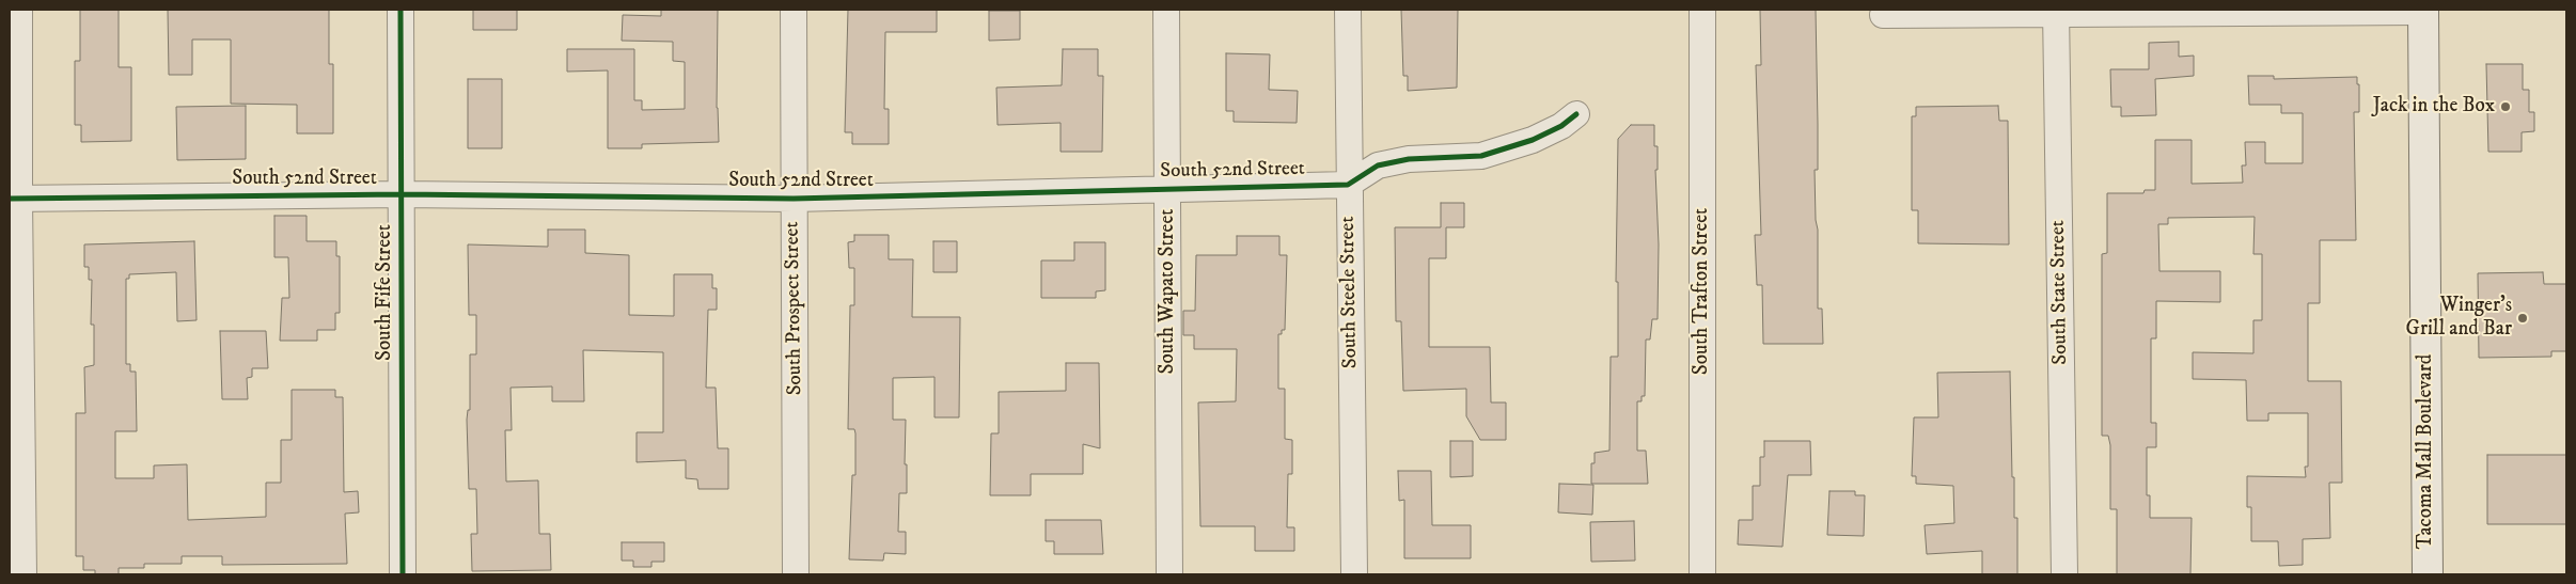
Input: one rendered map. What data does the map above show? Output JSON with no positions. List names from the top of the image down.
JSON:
{
  "streets": {
    "street": [
      "South 52nd Street",
      "South Wapato Street",
      "South Trafton Street",
      "South Fife Street",
      "South Steele Street",
      "South State Street",
      "South Prospect Street",
      "Tacoma Mall Boulevard"
    ]
  },
  "crossings": [
    ["South 52nd Street", "South Wapato Street"],
    ["South 52nd Street", "South Fife Street"],
    ["South 52nd Street", "South Steele Street"],
    ["South 52nd Street", "South Prospect Street"]
  ],
  "places": ["Jack in the Box", "Winger's Grill and Bar"]
}
